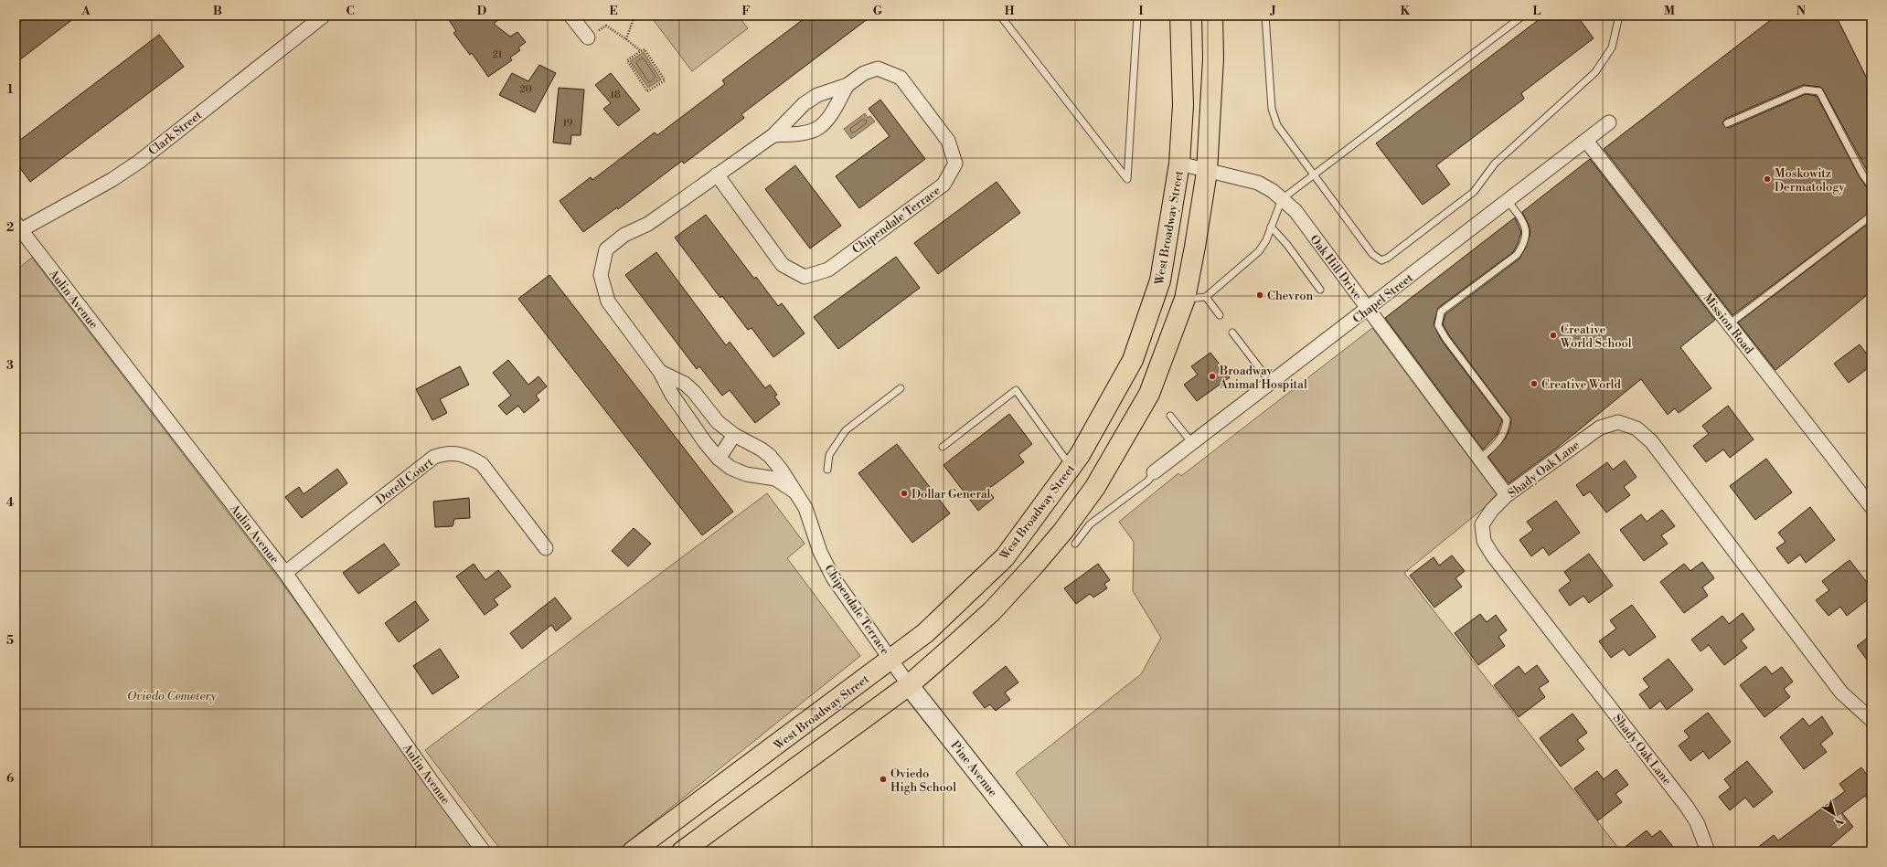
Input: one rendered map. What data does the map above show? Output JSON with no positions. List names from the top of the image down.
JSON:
{
  "streets": {
    "main road": ["West Broadway Street"],
    "street": [
      "Clark Street",
      "Chipendale Terrace",
      "Oak Hill Drive",
      "Chapel Street",
      "Aulin Avenue",
      "Mission Road",
      "Shady Oak Lane",
      "Dorell Court",
      "Pine Avenue"
    ]
  },
  "crossings": [
    ["Clark Street", "Aulin Avenue"],
    ["Chipendale Terrace", "West Broadway Street"],
    ["Chipendale Terrace", "Pine Avenue"],
    ["West Broadway Street", "Oak Hill Drive"],
    ["Oak Hill Drive", "Chapel Street"],
    ["Oak Hill Drive", "Shady Oak Lane"],
    ["Chapel Street", "Mission Road"],
    ["Aulin Avenue", "Dorell Court"]
  ],
  "parks": ["Oviedo Cemetery"],
  "places": [
    "Moskowitz Dermatology",
    "Chevron",
    "Creative World School",
    "Broadway Animal Hospital",
    "Creative World",
    "Dollar General",
    "Oviedo High School"
  ],
  "house_numbers": [
    "21",
    "20",
    "18",
    "19"
  ],
  "north": "bottom right",
  "grid": {
    "columns": [
      "A",
      "B",
      "C",
      "D",
      "E",
      "F",
      "G",
      "H",
      "I",
      "J",
      "K",
      "L",
      "M",
      "N"
    ],
    "rows": [
      "1",
      "2",
      "3",
      "4",
      "5",
      "6"
    ]
  }
}
